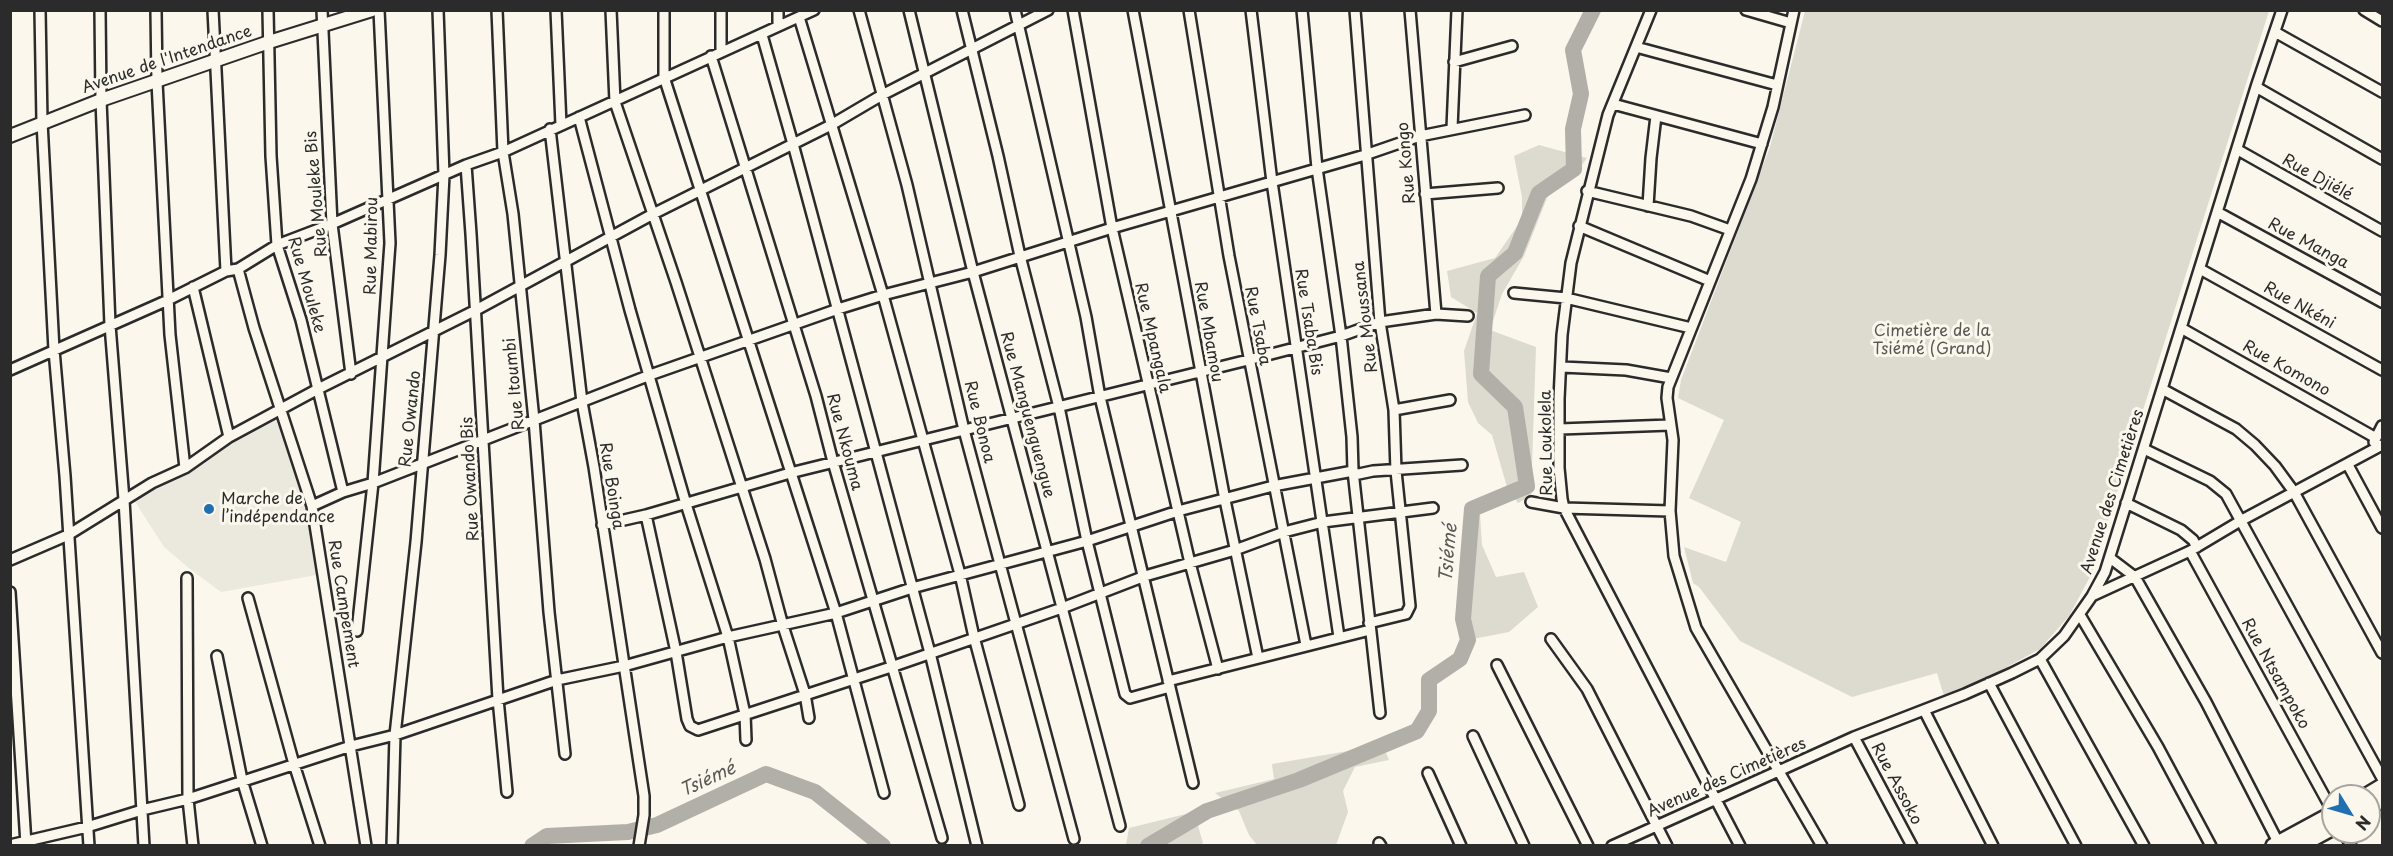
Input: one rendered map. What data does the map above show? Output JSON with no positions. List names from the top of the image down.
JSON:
{
  "streets": {
    "street": [
      "Avenue de l'Intendance",
      "Rue Kongo",
      "Rue Djiélé",
      "Rue Mouleke Bis",
      "Rue Manga",
      "Rue Mabirou",
      "Rue Mouleke",
      "Rue Nkéni",
      "Rue Moussana",
      "Rue Tsaba Bis",
      "Rue Tsaba",
      "Rue Mbamou",
      "Rue Mpangala",
      "Rue Komono",
      "Rue Itoumbi",
      "Rue Manguenguengue",
      "Rue Owando",
      "Rue Bonoa",
      "Rue Nkouma",
      "Rue Loukolela",
      "Rue Owando Bis",
      "Rue Boinga",
      "Avenue des Cimetières",
      "Rue Campement",
      "Rue Ntsampoko",
      "Rue Assoko"
    ]
  },
  "crossings": [
    ["Avenue de l'Intendance", "Rue Mouleke Bis"],
    ["Avenue de l'Intendance", "Rue Mouleke"],
    ["Rue Djiélé", "Avenue des Cimetières"],
    ["Rue Manga", "Avenue des Cimetières"],
    ["Rue Nkéni", "Avenue des Cimetières"],
    ["Rue Komono", "Avenue des Cimetières"],
    ["Rue Loukolela", "Avenue des Cimetières"],
    ["Avenue des Cimetières", "Rue Ntsampoko"],
    ["Avenue des Cimetières", "Rue Assoko"]
  ],
  "water": ["Tsiémé"],
  "parks": ["Cimetière de la Tsiémé (Grand)"],
  "places": ["Marche de l’indépendance"],
  "north": "bottom right"
}
